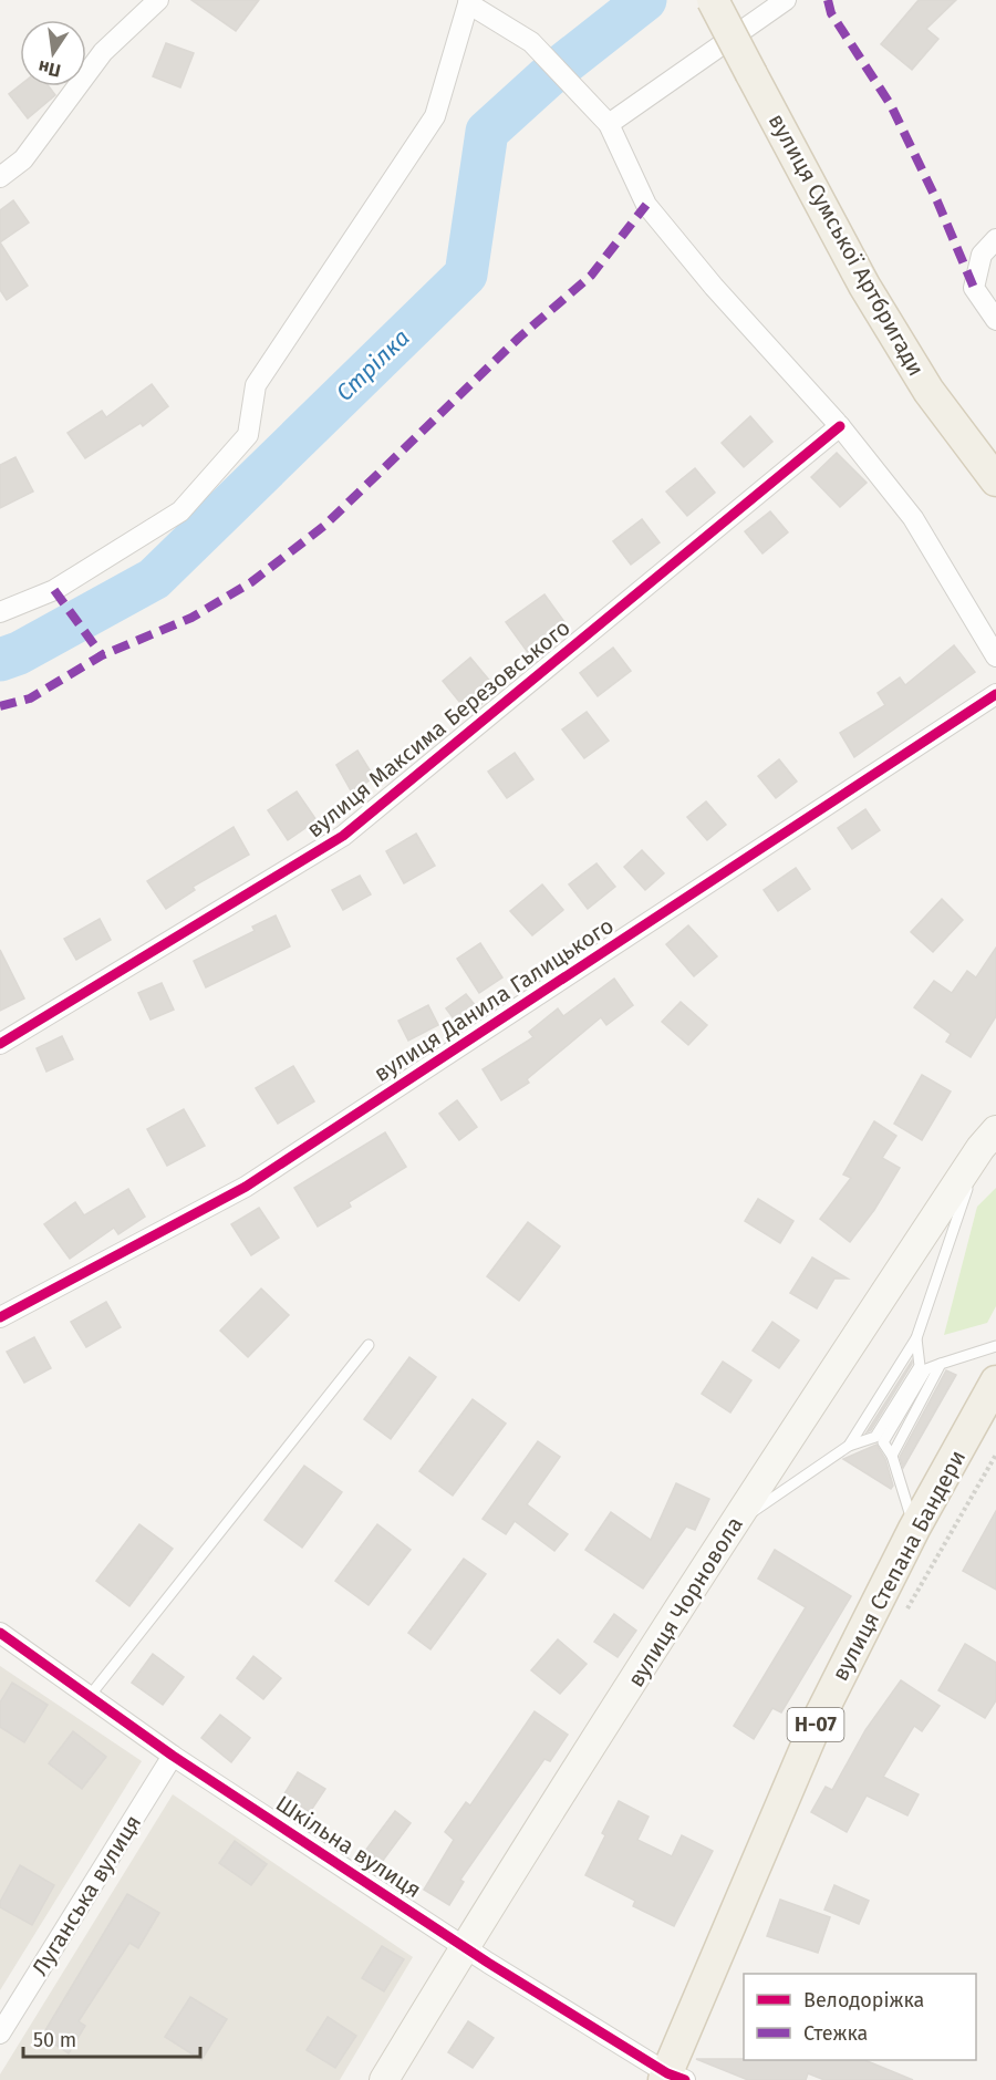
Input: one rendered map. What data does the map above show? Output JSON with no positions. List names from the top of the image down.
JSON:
{
  "streets": {
    "main road": [
      "вулиця Сумської Артбригади",
      "вулиця Степана Бандери",
      "вулиця Чорновола",
      "Н-07"
    ],
    "street": [
      "вулиця Максима Березовського",
      "вулиця Данила Галицького",
      "Шкільна вулиця",
      "Луганська вулиця"
    ]
  },
  "crossings": [
    ["вулиця Степана Бандери", "Шкільна вулиця"],
    ["вулиця Чорновола", "Шкільна вулиця"],
    ["Шкільна вулиця", "Луганська вулиця"]
  ],
  "water": ["Стрілка"],
  "legend": ["Велодоріжка", "Стежка"],
  "scale_bar": "50 m",
  "north": "bottom"
}
